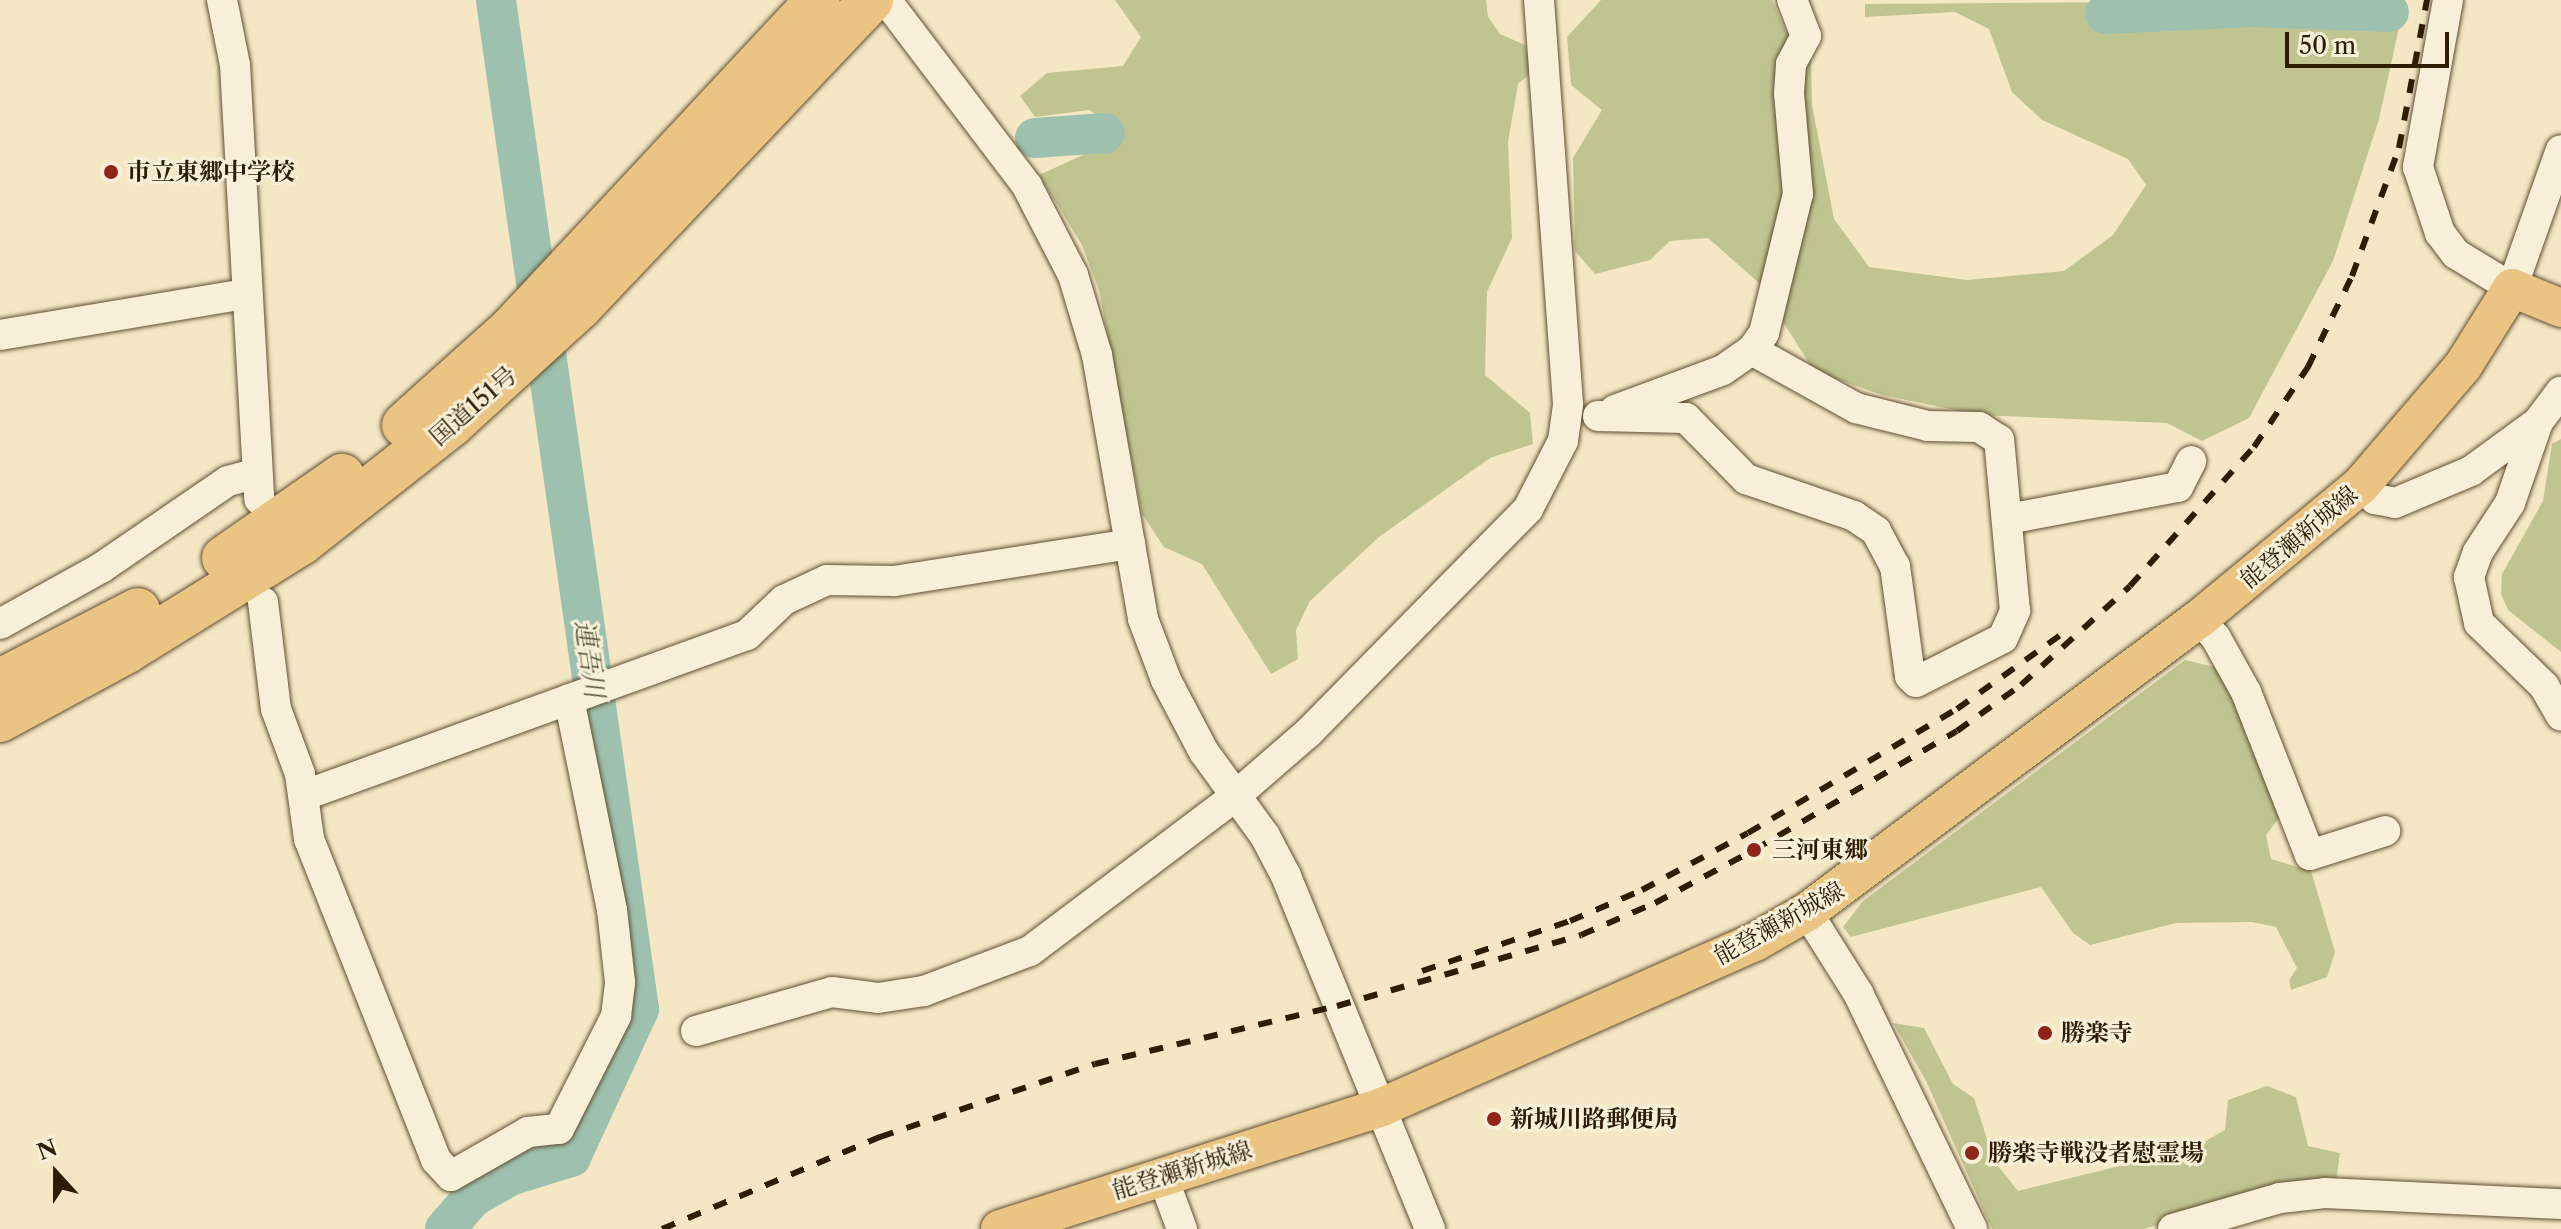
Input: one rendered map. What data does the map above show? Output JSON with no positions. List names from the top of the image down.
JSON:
{
  "streets": {
    "highway": ["国道151号"],
    "main road": ["能登瀬新城線"]
  },
  "water": ["連吾川"],
  "places": [
    "市立東郷中学校",
    "三河東郷",
    "勝楽寺",
    "新城川路郵便局",
    "勝楽寺戦没者慰霊場"
  ],
  "scale_bar": "50 m",
  "north": "top"
}
